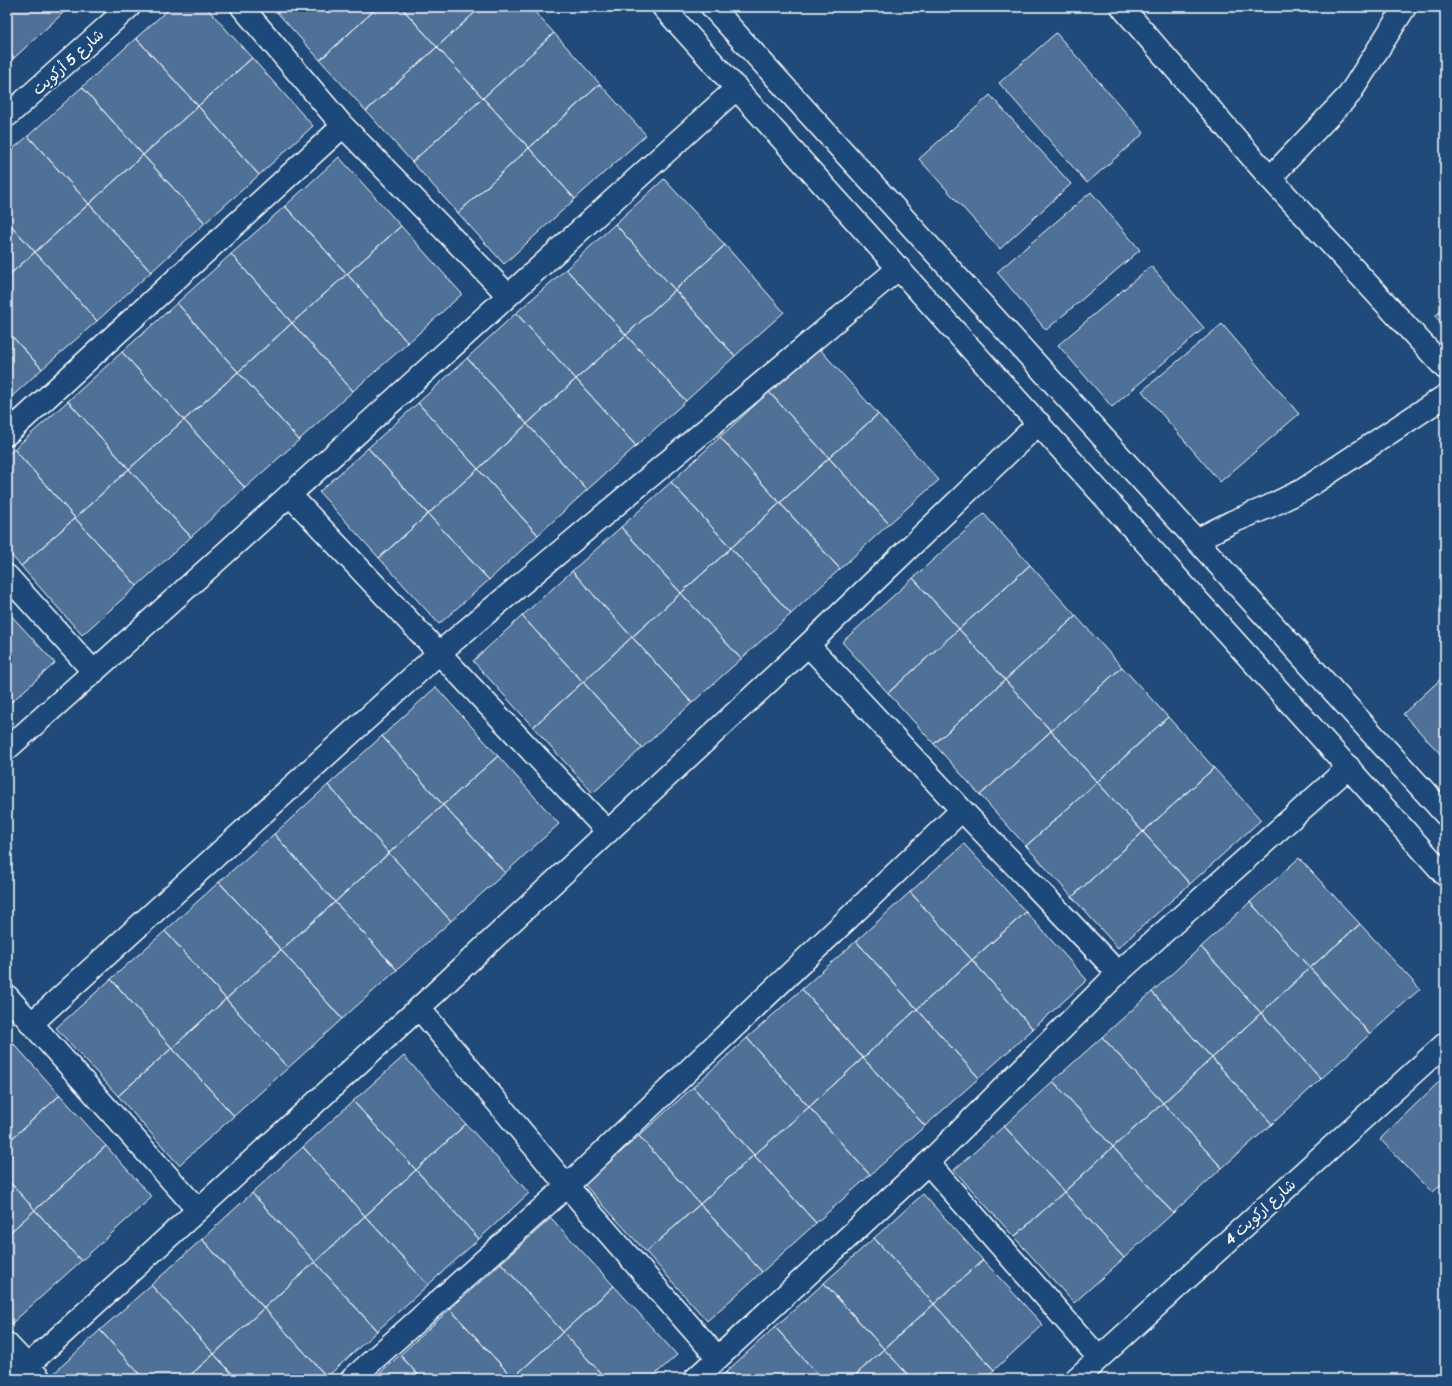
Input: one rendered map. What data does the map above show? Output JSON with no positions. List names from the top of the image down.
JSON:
{
  "streets": {
    "street": ["شارع 5 أركويت", "شارع اركويت 4"]
  }
}
